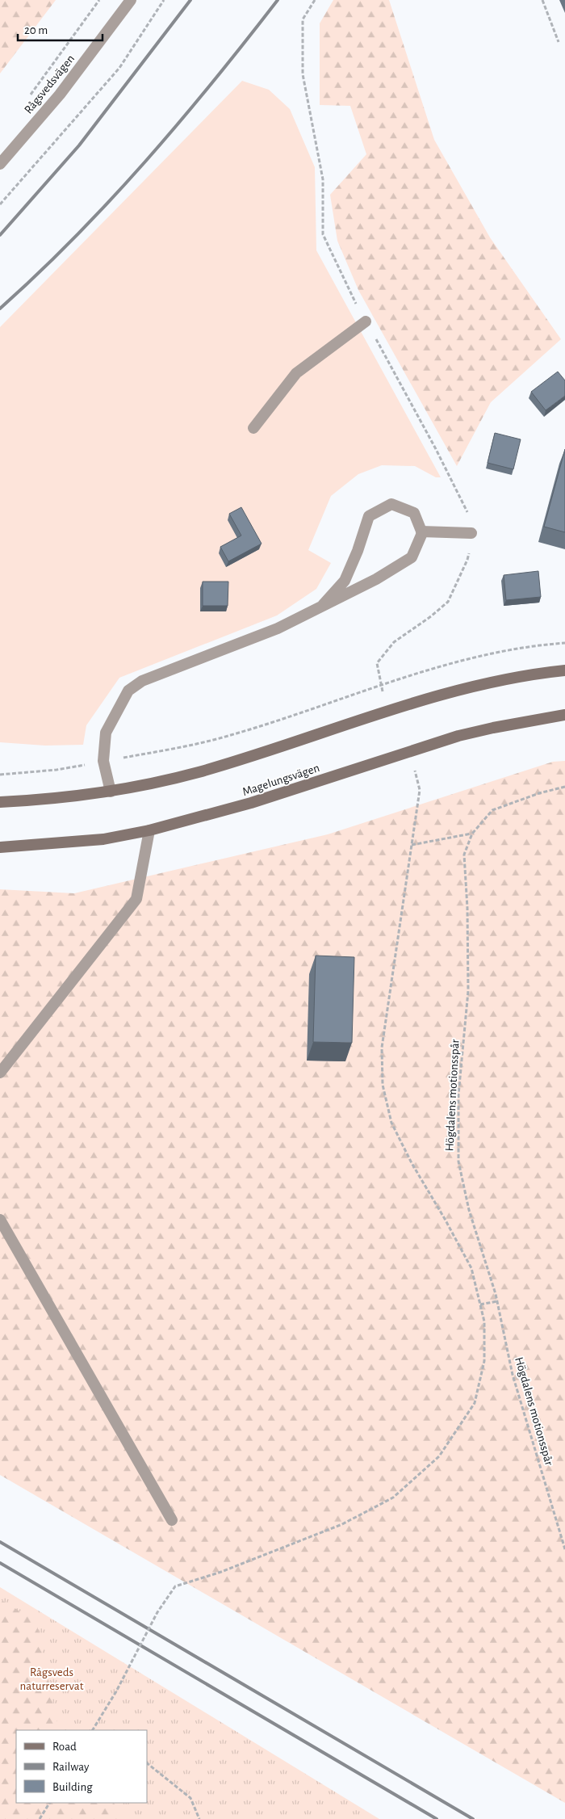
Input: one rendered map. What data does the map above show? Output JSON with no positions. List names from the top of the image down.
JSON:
{
  "streets": {
    "main road": ["Magelungsvägen"],
    "street": ["Rågsvedsvägen"],
    "path": ["Högdalens motionsspår"]
  },
  "parks": ["Rågsveds naturreservat"],
  "legend": ["Road", "Railway", "Building"],
  "scale_bar": "20 m"
}
